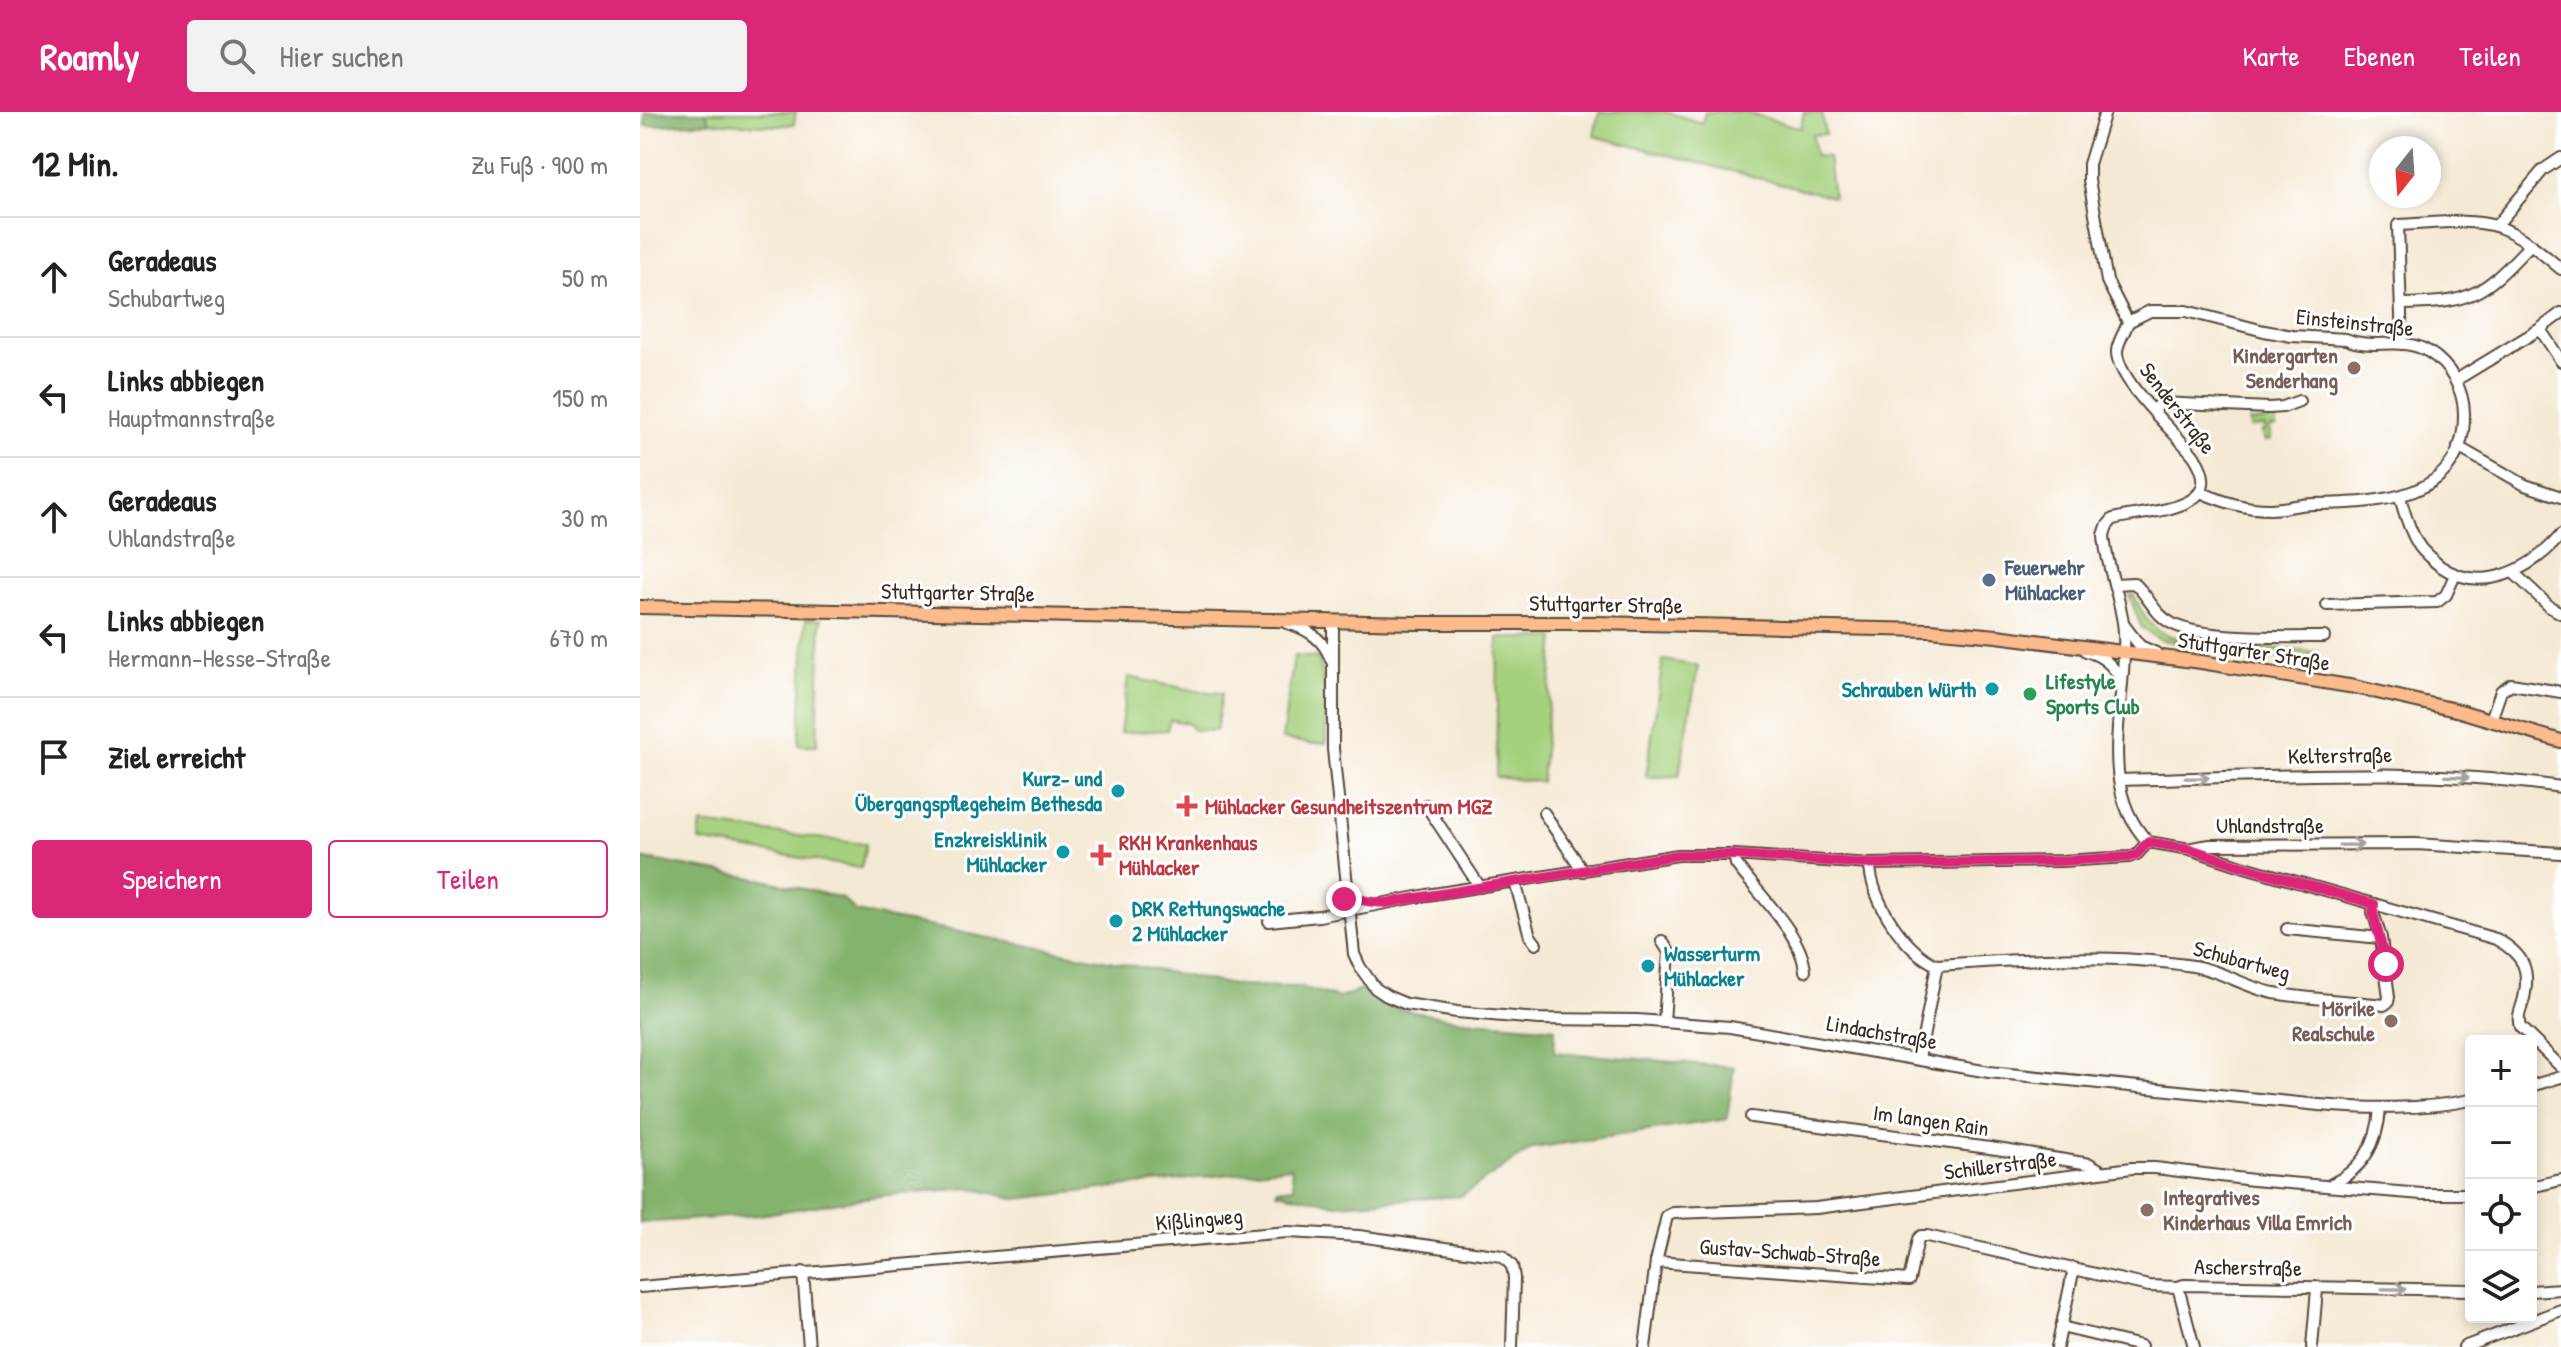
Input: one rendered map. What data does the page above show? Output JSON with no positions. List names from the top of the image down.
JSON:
{
  "streets": {
    "main road": ["Stuttgarter Straße"],
    "street": [
      "Einsteinstraße",
      "Senderstraße",
      "Kelterstraße",
      "Uhlandstraße",
      "Schubartweg",
      "Lindachstraße",
      "Im langen Rain",
      "Schillerstraße",
      "Kißlingweg",
      "Gustav-Schwab-Straße",
      "Ascherstraße"
    ]
  },
  "crossings": [
    ["Einsteinstraße", "Senderstraße"],
    ["Stuttgarter Straße", "Lindachstraße"],
    ["Im langen Rain", "Schillerstraße"],
    ["Schillerstraße", "Gustav-Schwab-Straße"],
    ["Gustav-Schwab-Straße", "Ascherstraße"]
  ],
  "one_way": ["Kelterstraße", "Ascherstraße"],
  "places": {
    "other": [
      "Kindergarten Senderhang",
      "Feuerwehr Mühlacker",
      "Schrauben Würth",
      "Lifestyle Sports Club",
      "Kurz- und Übergangspflegeheim Bethesda",
      "Enzkreisklinik Mühlacker",
      "DRK Rettungswache 2 Mühlacker",
      "Wasserturm Mühlacker",
      "Mörike Realschule",
      "Integratives Kinderhaus Villa Emrich"
    ],
    "health": ["Mühlacker Gesundheitszentrum MGZ", "RKH Krankenhaus Mühlacker"]
  },
  "north": "bottom",
  "page": {
    "header": "Roamly",
    "search": "Hier suchen",
    "nav": ["Karte", "Ebenen", "Teilen"],
    "heading": ["12 Min.", "Zu Fuß · 900 m"],
    "list": [
      ["Geradeaus", "Schubartweg", "50 m"],
      ["Links abbiegen", "Hauptmannstraße", "150 m"],
      ["Geradeaus", "Uhlandstraße", "30 m"],
      ["Links abbiegen", "Hermann-Hesse-Straße", "670 m"],
      "Ziel erreicht"
    ],
    "buttons": ["Speichern", "Teilen"],
    "map_buttons": ["+", "−"]
  }
}
